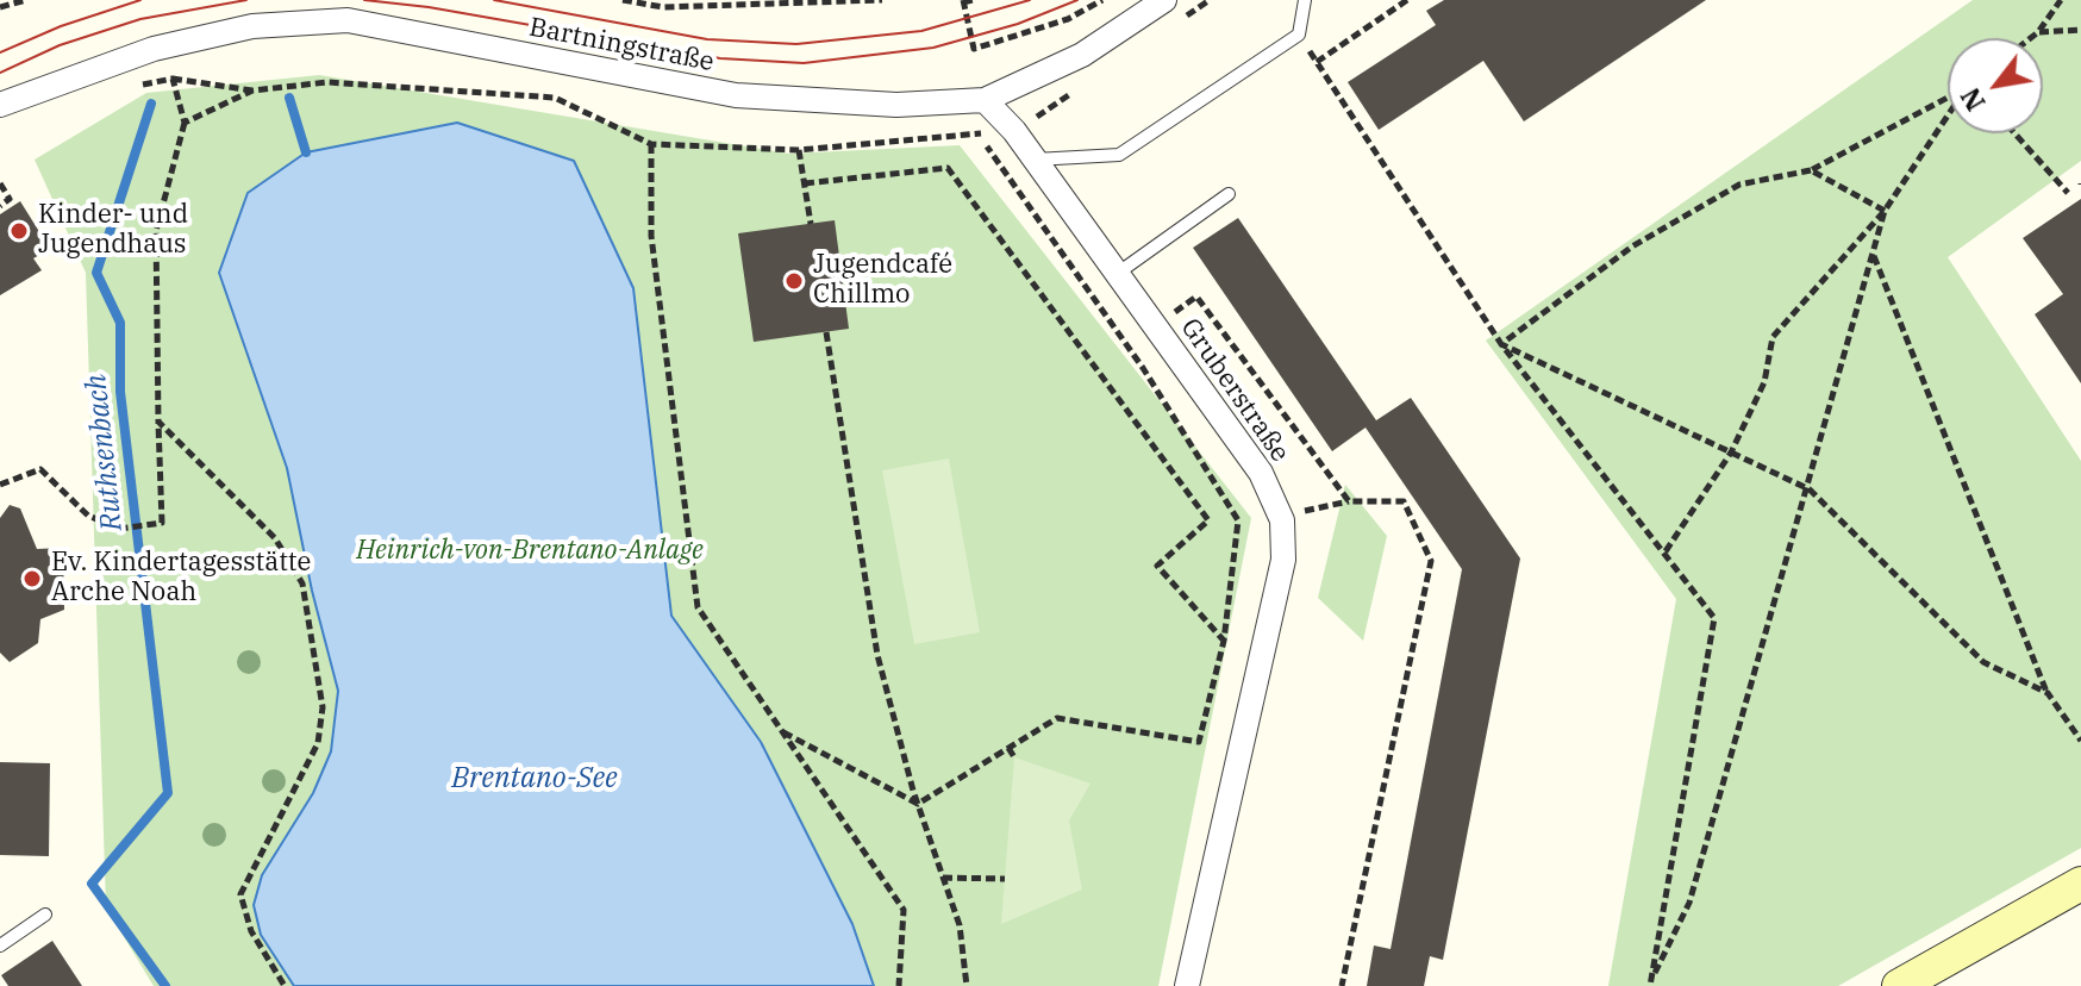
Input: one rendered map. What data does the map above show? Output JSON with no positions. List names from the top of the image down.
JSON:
{
  "streets": {
    "street": ["Bartningstraße", "Gruberstraße"]
  },
  "crossings": [
    ["Bartningstraße", "Gruberstraße"]
  ],
  "water": ["Ruthsenbach", "Brentano-See"],
  "parks": ["Heinrich-von-Brentano-Anlage"],
  "places": ["Kinder- und Jugendhaus", "Jugendcafé Chillmo", "Ev. Kindertagesstätte Arche Noah"],
  "north": "bottom left"
}
